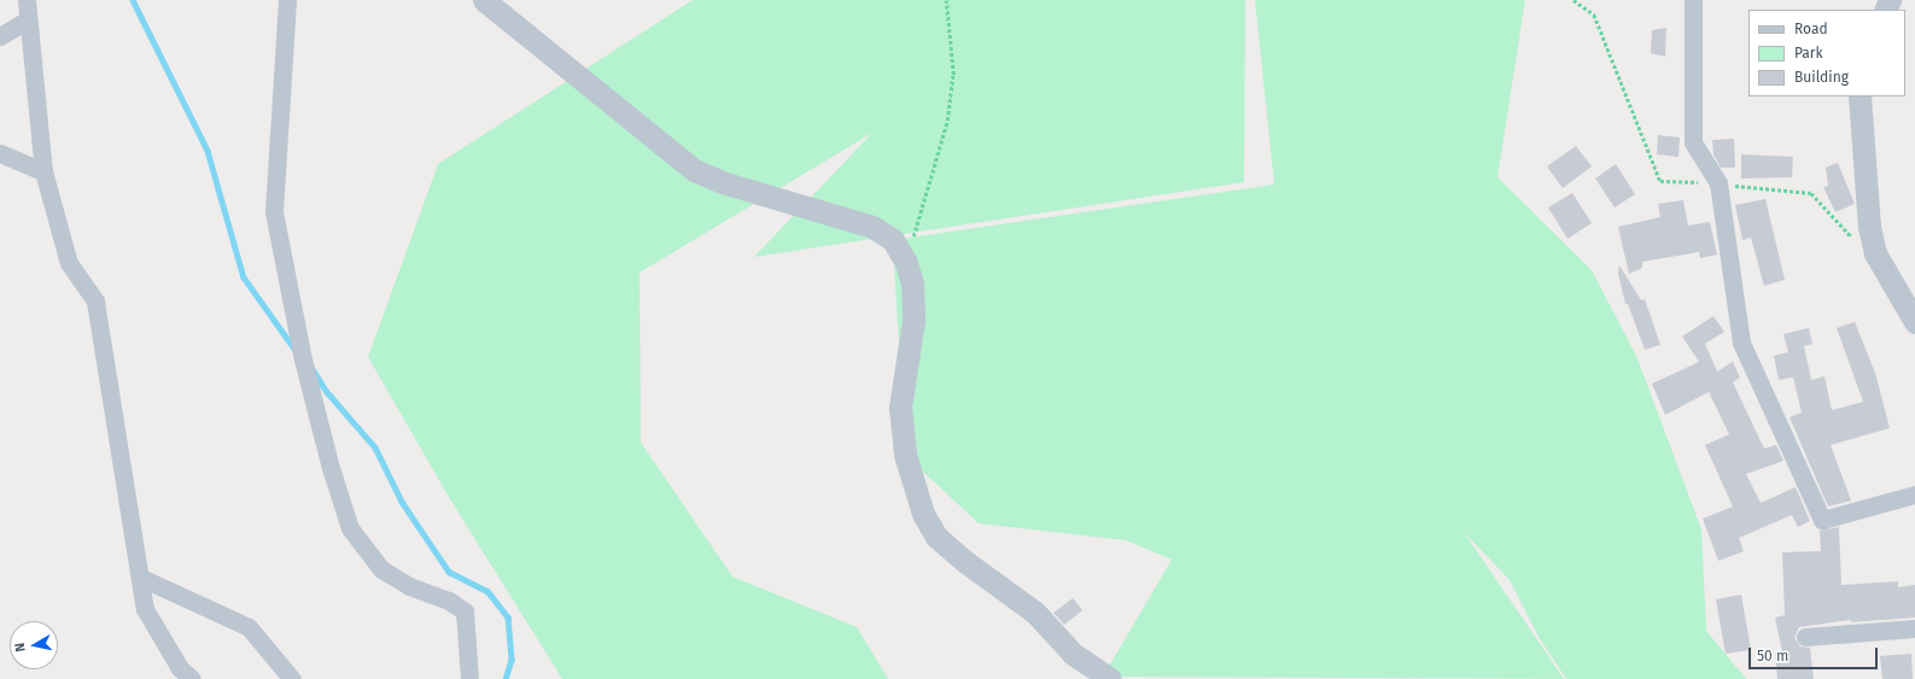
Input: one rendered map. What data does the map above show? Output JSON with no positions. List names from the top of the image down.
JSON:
{
  "legend": ["Road", "Park", "Building"],
  "scale_bar": "50 m",
  "north": "left"
}
